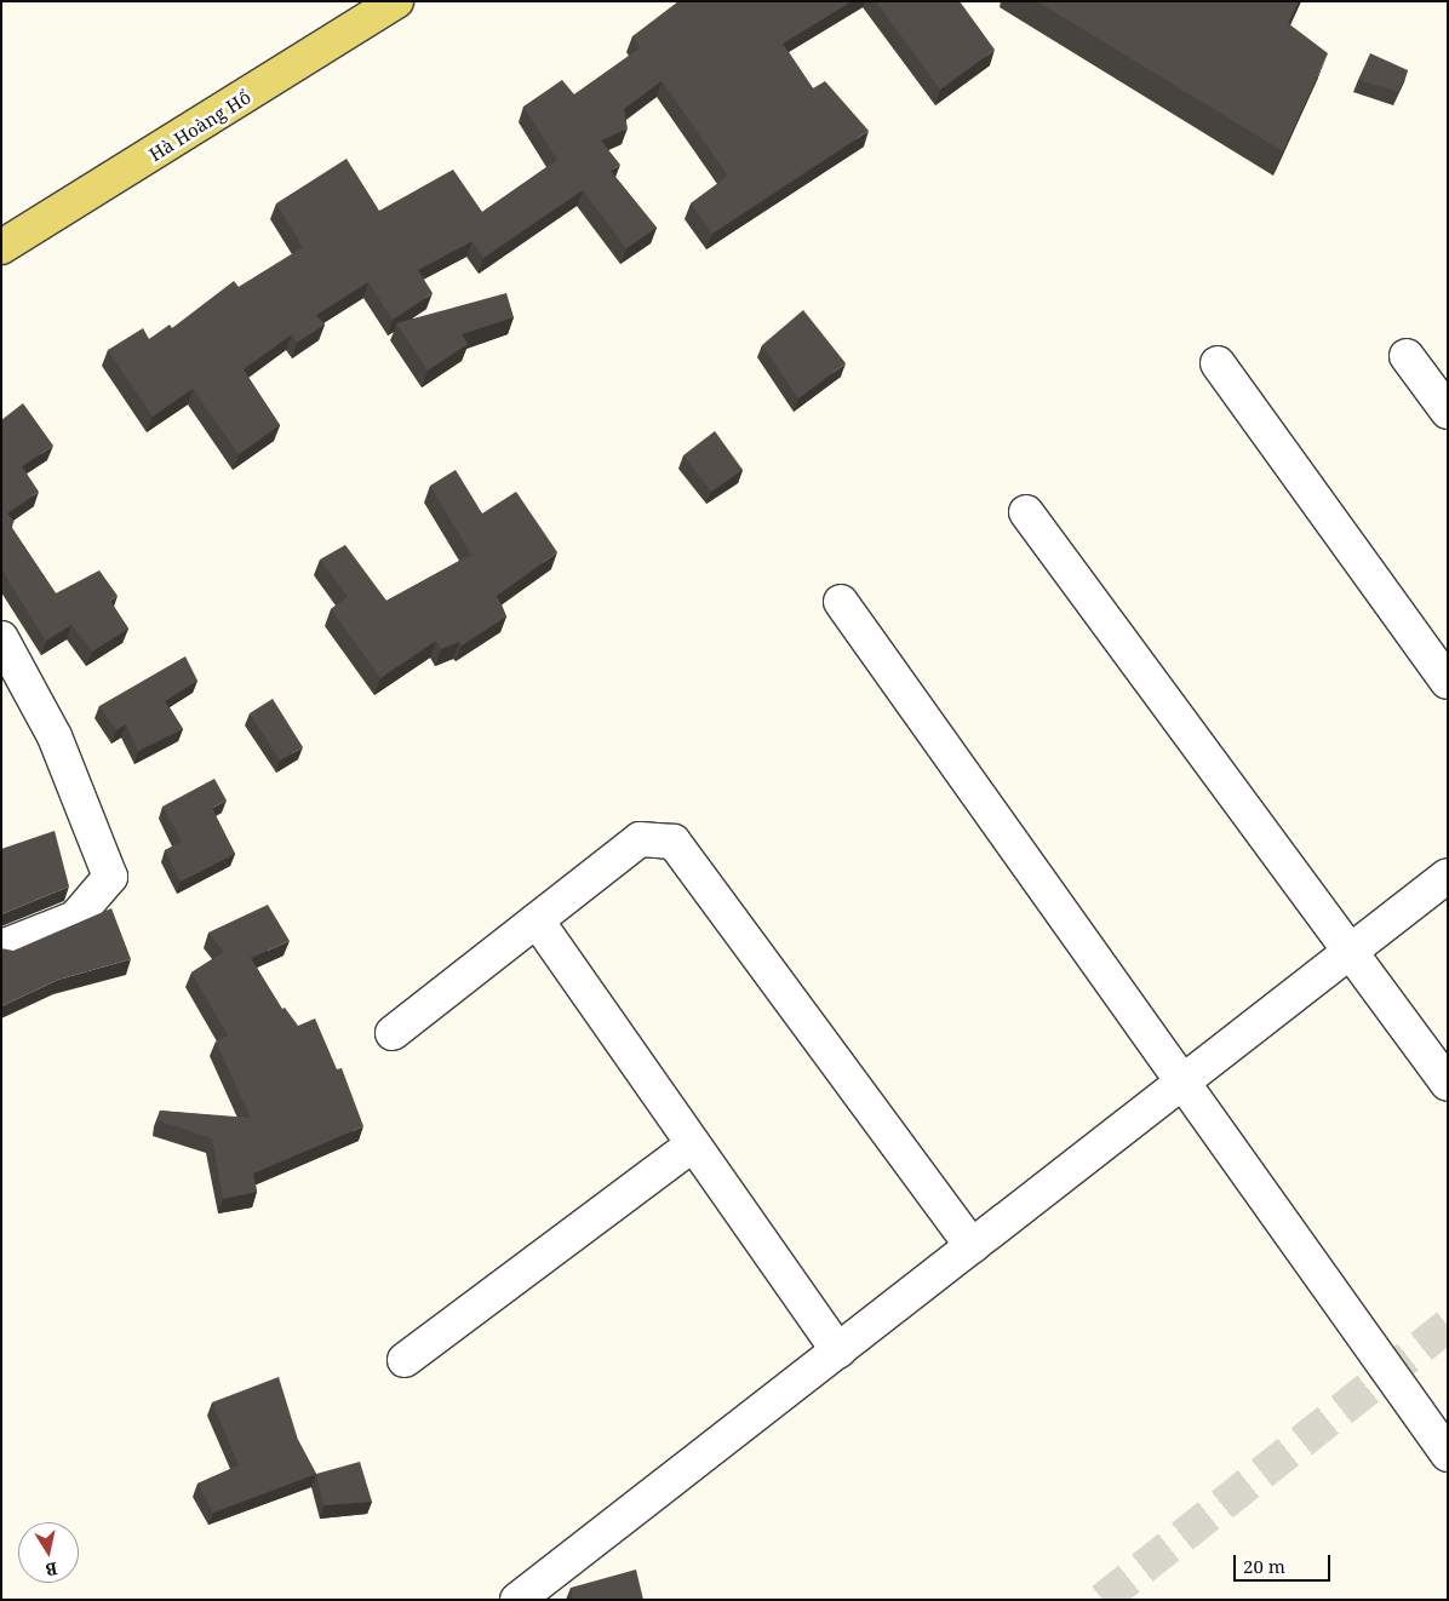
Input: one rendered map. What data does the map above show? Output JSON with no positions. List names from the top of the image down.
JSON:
{
  "streets": {
    "main road": ["Hà Hoàng Hổ"]
  },
  "scale_bar": "20 m",
  "north": "bottom"
}
